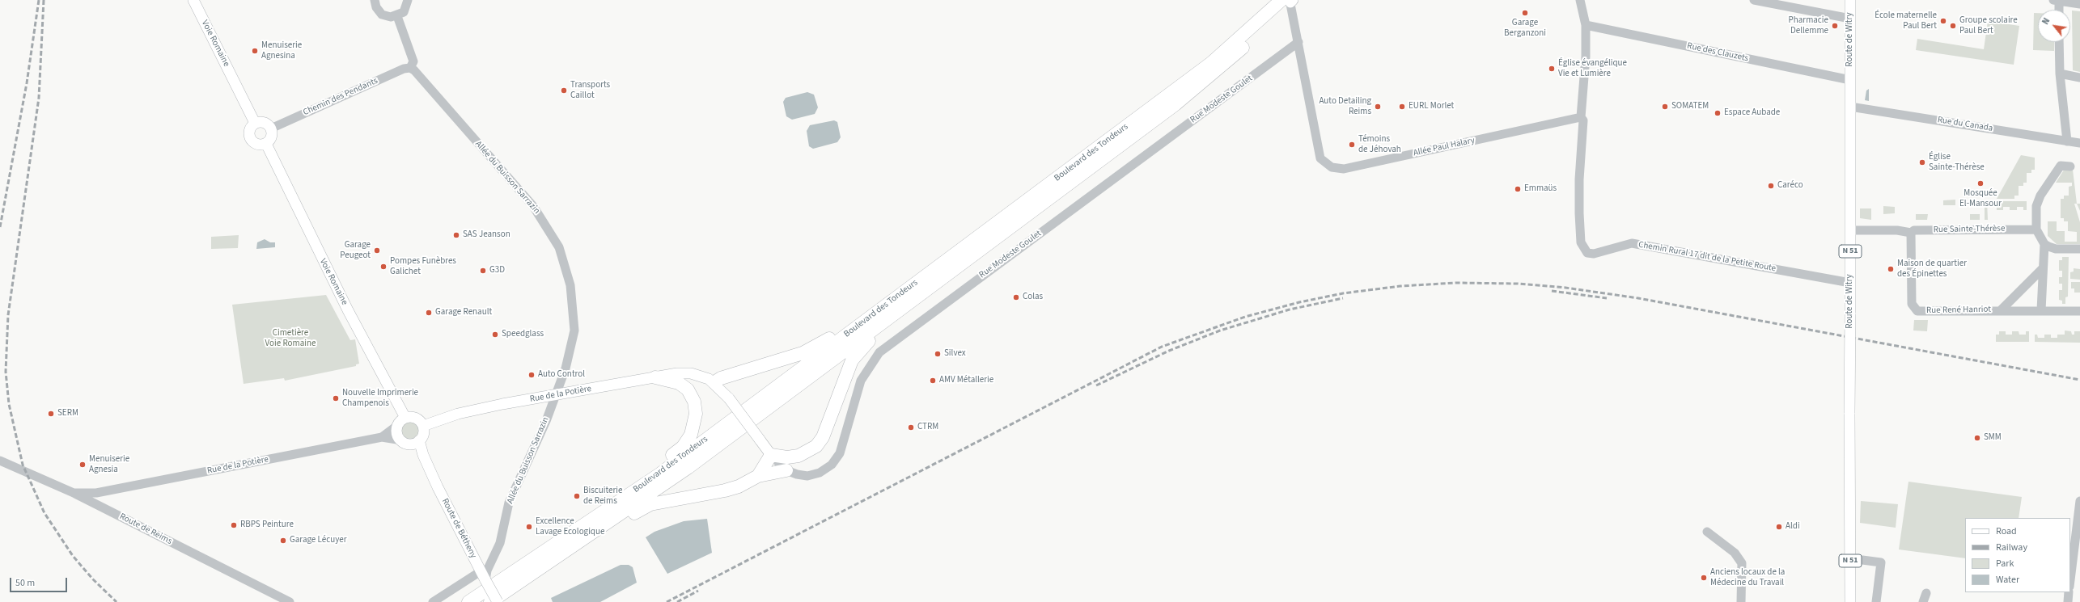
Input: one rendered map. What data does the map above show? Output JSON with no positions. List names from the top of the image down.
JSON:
{
  "streets": {
    "highway": ["Boulevard des Tondeurs"],
    "main road": [
      "Route de Witry",
      "Voie Romaine",
      "N 51",
      "Rue de la Potière",
      "Route de Bétheny"
    ],
    "street": [
      "Rue des Clauzets",
      "Chemin des Pendants",
      "Rue Modeste Goulet",
      "Rue du Canada",
      "Allée Paul Halary",
      "Allée du Buisson Sarrazin",
      "Rue Sainte-Thérèse",
      "Chemin Rural 17 dit de la Petite Route",
      "Rue René Hanriot",
      "Route de Reims"
    ]
  },
  "crossings": [
    ["Route de Witry", "Rue des Clauzets"],
    ["Route de Witry", "Rue du Canada"],
    ["Route de Witry", "Rue Sainte-Thérèse"],
    ["Route de Witry", "Chemin Rural 17 dit de la Petite Route"],
    ["Voie Romaine", "Chemin des Pendants"],
    ["Voie Romaine", "Rue de la Potière"],
    ["Voie Romaine", "Route de Bétheny"],
    ["Chemin des Pendants", "Allée du Buisson Sarrazin"],
    ["Rue Modeste Goulet", "Allée Paul Halary"],
    ["Allée Paul Halary", "Boulevard des Tondeurs"],
    ["Allée Paul Halary", "Chemin Rural 17 dit de la Petite Route"],
    ["Allée du Buisson Sarrazin", "Rue de la Potière"],
    ["Allée du Buisson Sarrazin", "Route de Bétheny"],
    ["Rue Sainte-Thérèse", "Rue René Hanriot"],
    ["Rue de la Potière", "Route de Bétheny"],
    ["Rue de la Potière", "Route de Reims"]
  ],
  "parks": ["Cimetière Voie Romaine"],
  "places": [
    "Garage Berganzoni",
    "École maternelle Paul Bert",
    "Pharmacie Dellemme",
    "Groupe scolaire Paul Bert",
    "Menuiserie Agnesina",
    "Église évangélique Vie et Lumière",
    "Transports Caillot",
    "Auto Detailing Reims",
    "EURL Morlet",
    "SOMATEM",
    "Espace Aubade",
    "Témoins de Jéhovah",
    "Église Sainte-Thérèse",
    "Mosquée El-Mansour",
    "Caréco",
    "Emmaüs",
    "SAS Jeanson",
    "Garage Peugeot",
    "Pompes Funèbres Galichet",
    "Maison de quartier des Épinettes",
    "G3D",
    "Colas",
    "Garage Renault",
    "Speedglass",
    "Silvex",
    "Auto Control",
    "AMV Métallerie",
    "Nouvelle Imprimerie Champenois",
    "SERM",
    "CTRM",
    "SMM",
    "Menuiserie Agnesia",
    "Biscuiterie de Reims",
    "RBPS Peinture",
    "Excellence Lavage Ecologique",
    "Aldi",
    "Garage Lécuyer",
    "Anciens locaux de la Médecine du Travail"
  ],
  "legend": [
    "Road",
    "Railway",
    "Park",
    "Water"
  ],
  "scale_bar": "50 m",
  "north": "top left"
}
